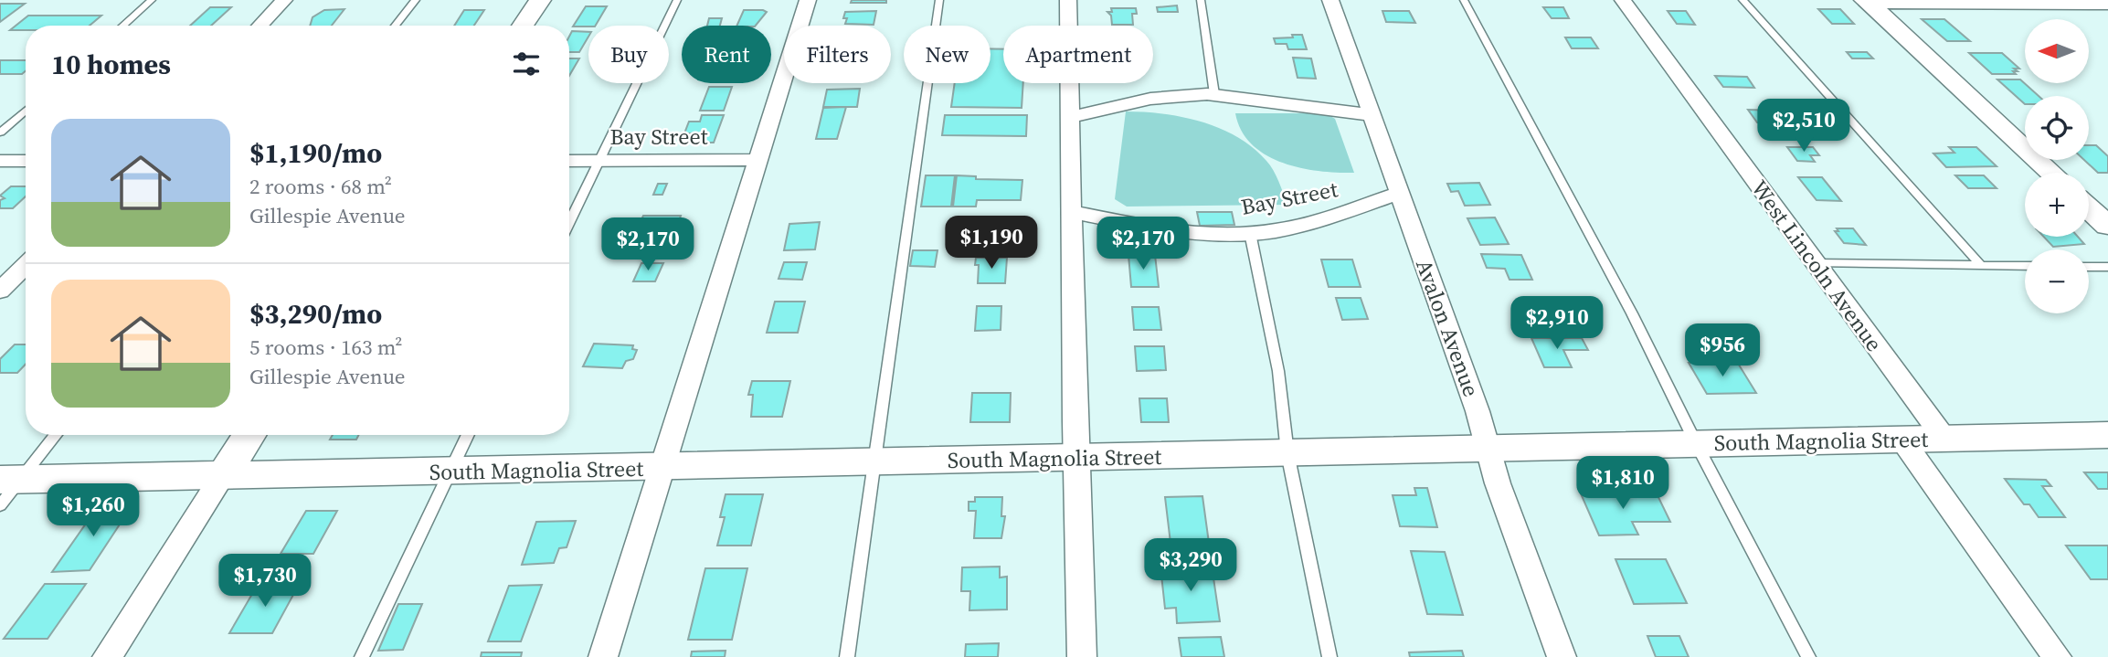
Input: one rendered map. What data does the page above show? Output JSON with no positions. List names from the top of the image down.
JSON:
{
  "streets": {
    "street": [
      "Bay Street",
      "West Lincoln Avenue",
      "Avalon Avenue",
      "South Magnolia Street"
    ]
  },
  "crossings": [
    ["Bay Street", "Avalon Avenue"],
    ["West Lincoln Avenue", "South Magnolia Street"],
    ["Avalon Avenue", "South Magnolia Street"]
  ],
  "north": "left",
  "page": {
    "map_buttons": ["+", "−"],
    "chip": [
      "Buy",
      "Rent",
      "Filters",
      "New",
      "Apartment"
    ],
    "heading": "10 homes",
    "price": [
      "$2,510",
      "$1,190",
      "$2,170",
      "$2,170",
      "$2,910",
      "$956",
      "$1,810",
      "$1,260",
      "$3,290",
      "$1,730"
    ],
    "list": [
      {
        "name": "$1,190/mo",
        "note": "2 rooms · 68 m² · Gillespie Avenue"
      },
      {
        "name": "$3,290/mo",
        "note": "5 rooms · 163 m² · Gillespie Avenue"
      }
    ]
  }
}
